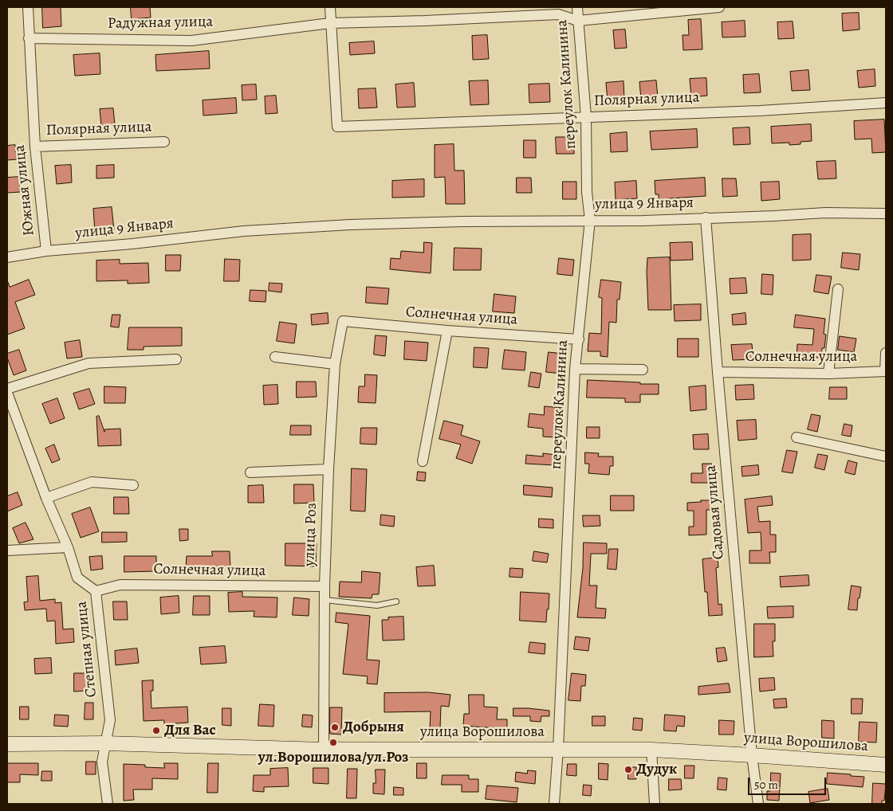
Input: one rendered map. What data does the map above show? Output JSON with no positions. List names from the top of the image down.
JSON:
{
  "streets": {
    "main road": ["улица Ворошилова"],
    "street": [
      "Радужная улица",
      "переулок Калинина",
      "Полярная улица",
      "Южная улица",
      "улица 9 Января",
      "Солнечная улица",
      "Садовая улица",
      "улица Роз",
      "Степная улица"
    ]
  },
  "crossings": [
    ["Радужная улица", "переулок Калинина"],
    ["Радужная улица", "Полярная улица"],
    ["Радужная улица", "Южная улица"],
    ["переулок Калинина", "Полярная улица"],
    ["переулок Калинина", "улица 9 Января"],
    ["переулок Калинина", "Солнечная улица"],
    ["переулок Калинина", "улица Ворошилова"],
    ["Полярная улица", "Южная улица"],
    ["Южная улица", "улица 9 Января"],
    ["улица 9 Января", "Садовая улица"],
    ["Солнечная улица", "Садовая улица"],
    ["Солнечная улица", "улица Роз"],
    ["Солнечная улица", "Степная улица"],
    ["Садовая улица", "улица Ворошилова"],
    ["улица Роз", "улица Ворошилова"],
    ["Степная улица", "улица Ворошилова"]
  ],
  "places": [
    "Добрыня",
    "Для Вас",
    "ул.Ворошилова/ул.Роз",
    "Дудук"
  ],
  "scale_bar": "50 m"
}
